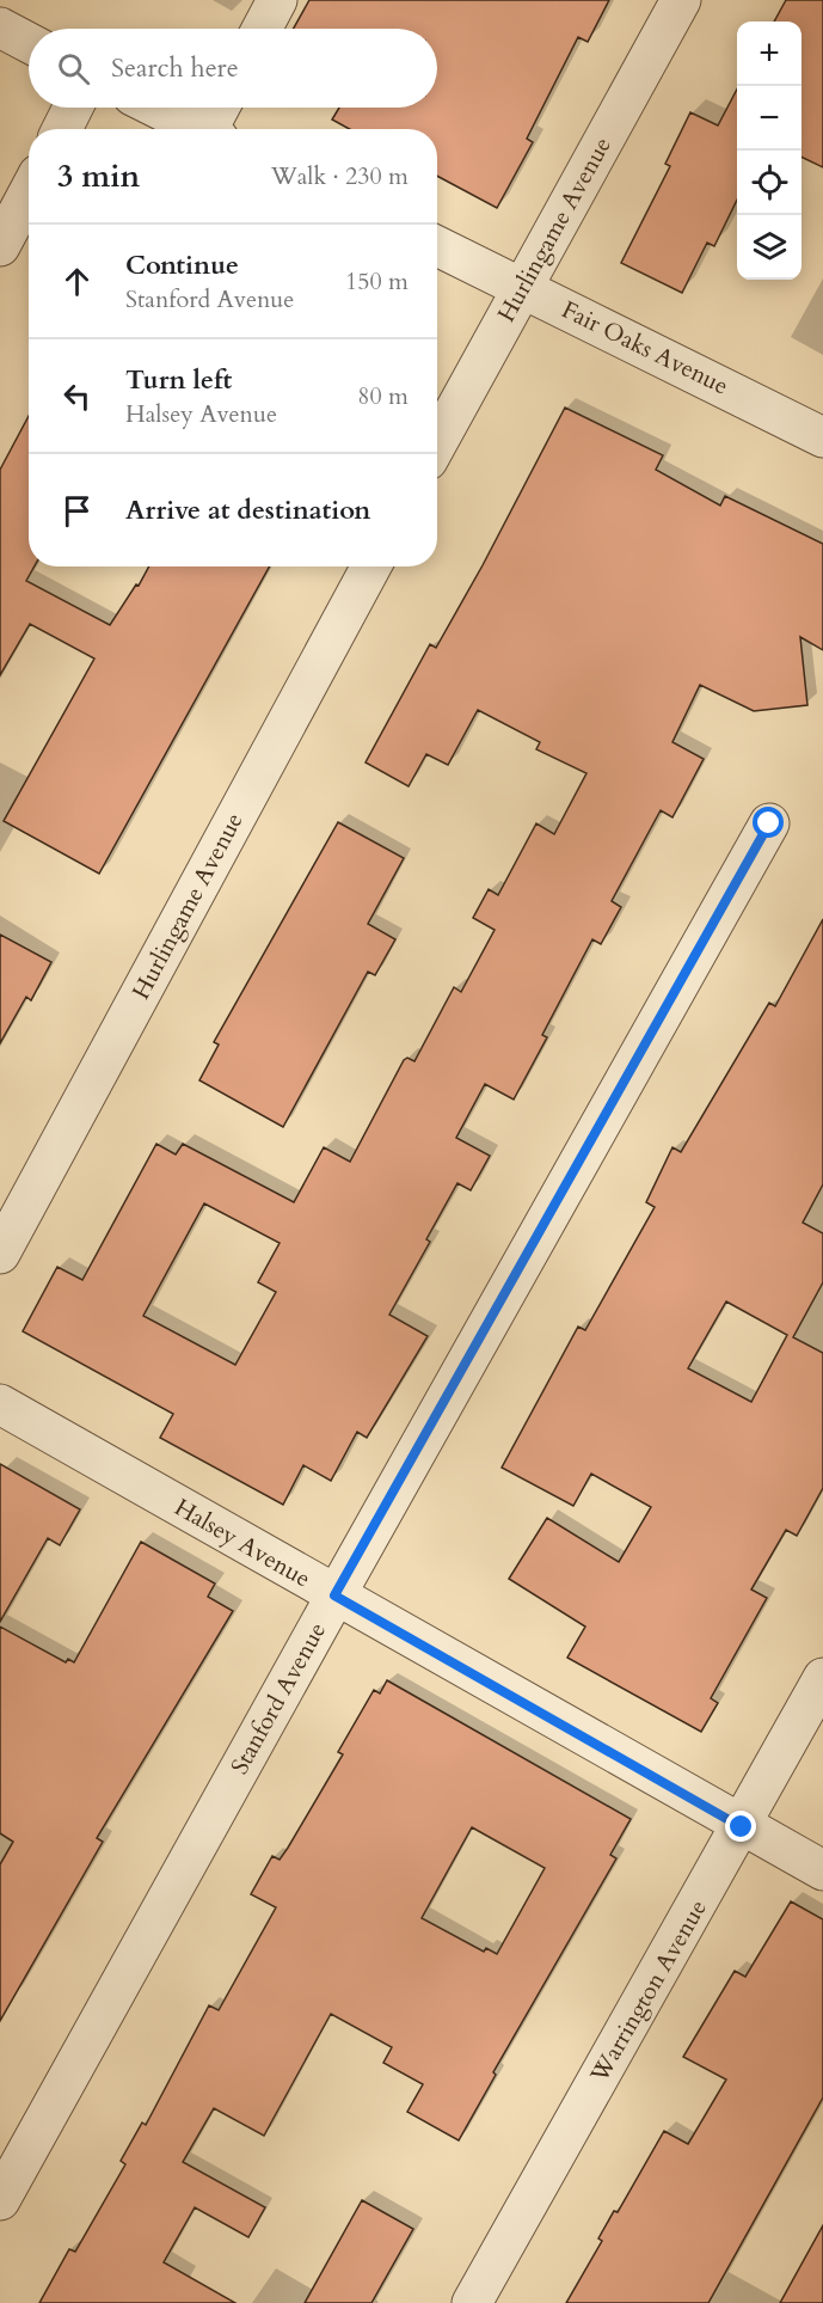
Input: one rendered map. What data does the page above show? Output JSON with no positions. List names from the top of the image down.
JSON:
{
  "streets": {
    "street": [
      "Hurlingame Avenue",
      "Fair Oaks Avenue",
      "Halsey Avenue",
      "Stanford Avenue",
      "Warrington Avenue"
    ]
  },
  "crossings": [
    ["Hurlingame Avenue", "Fair Oaks Avenue"],
    ["Halsey Avenue", "Stanford Avenue"],
    ["Halsey Avenue", "Warrington Avenue"]
  ],
  "page": {
    "map_buttons": ["+", "−"],
    "search": "Search here",
    "heading": ["3 min", "Walk · 230 m"],
    "list": [
      ["Continue", "Stanford Avenue", "150 m"],
      ["Turn left", "Halsey Avenue", "80 m"],
      "Arrive at destination"
    ]
  }
}
